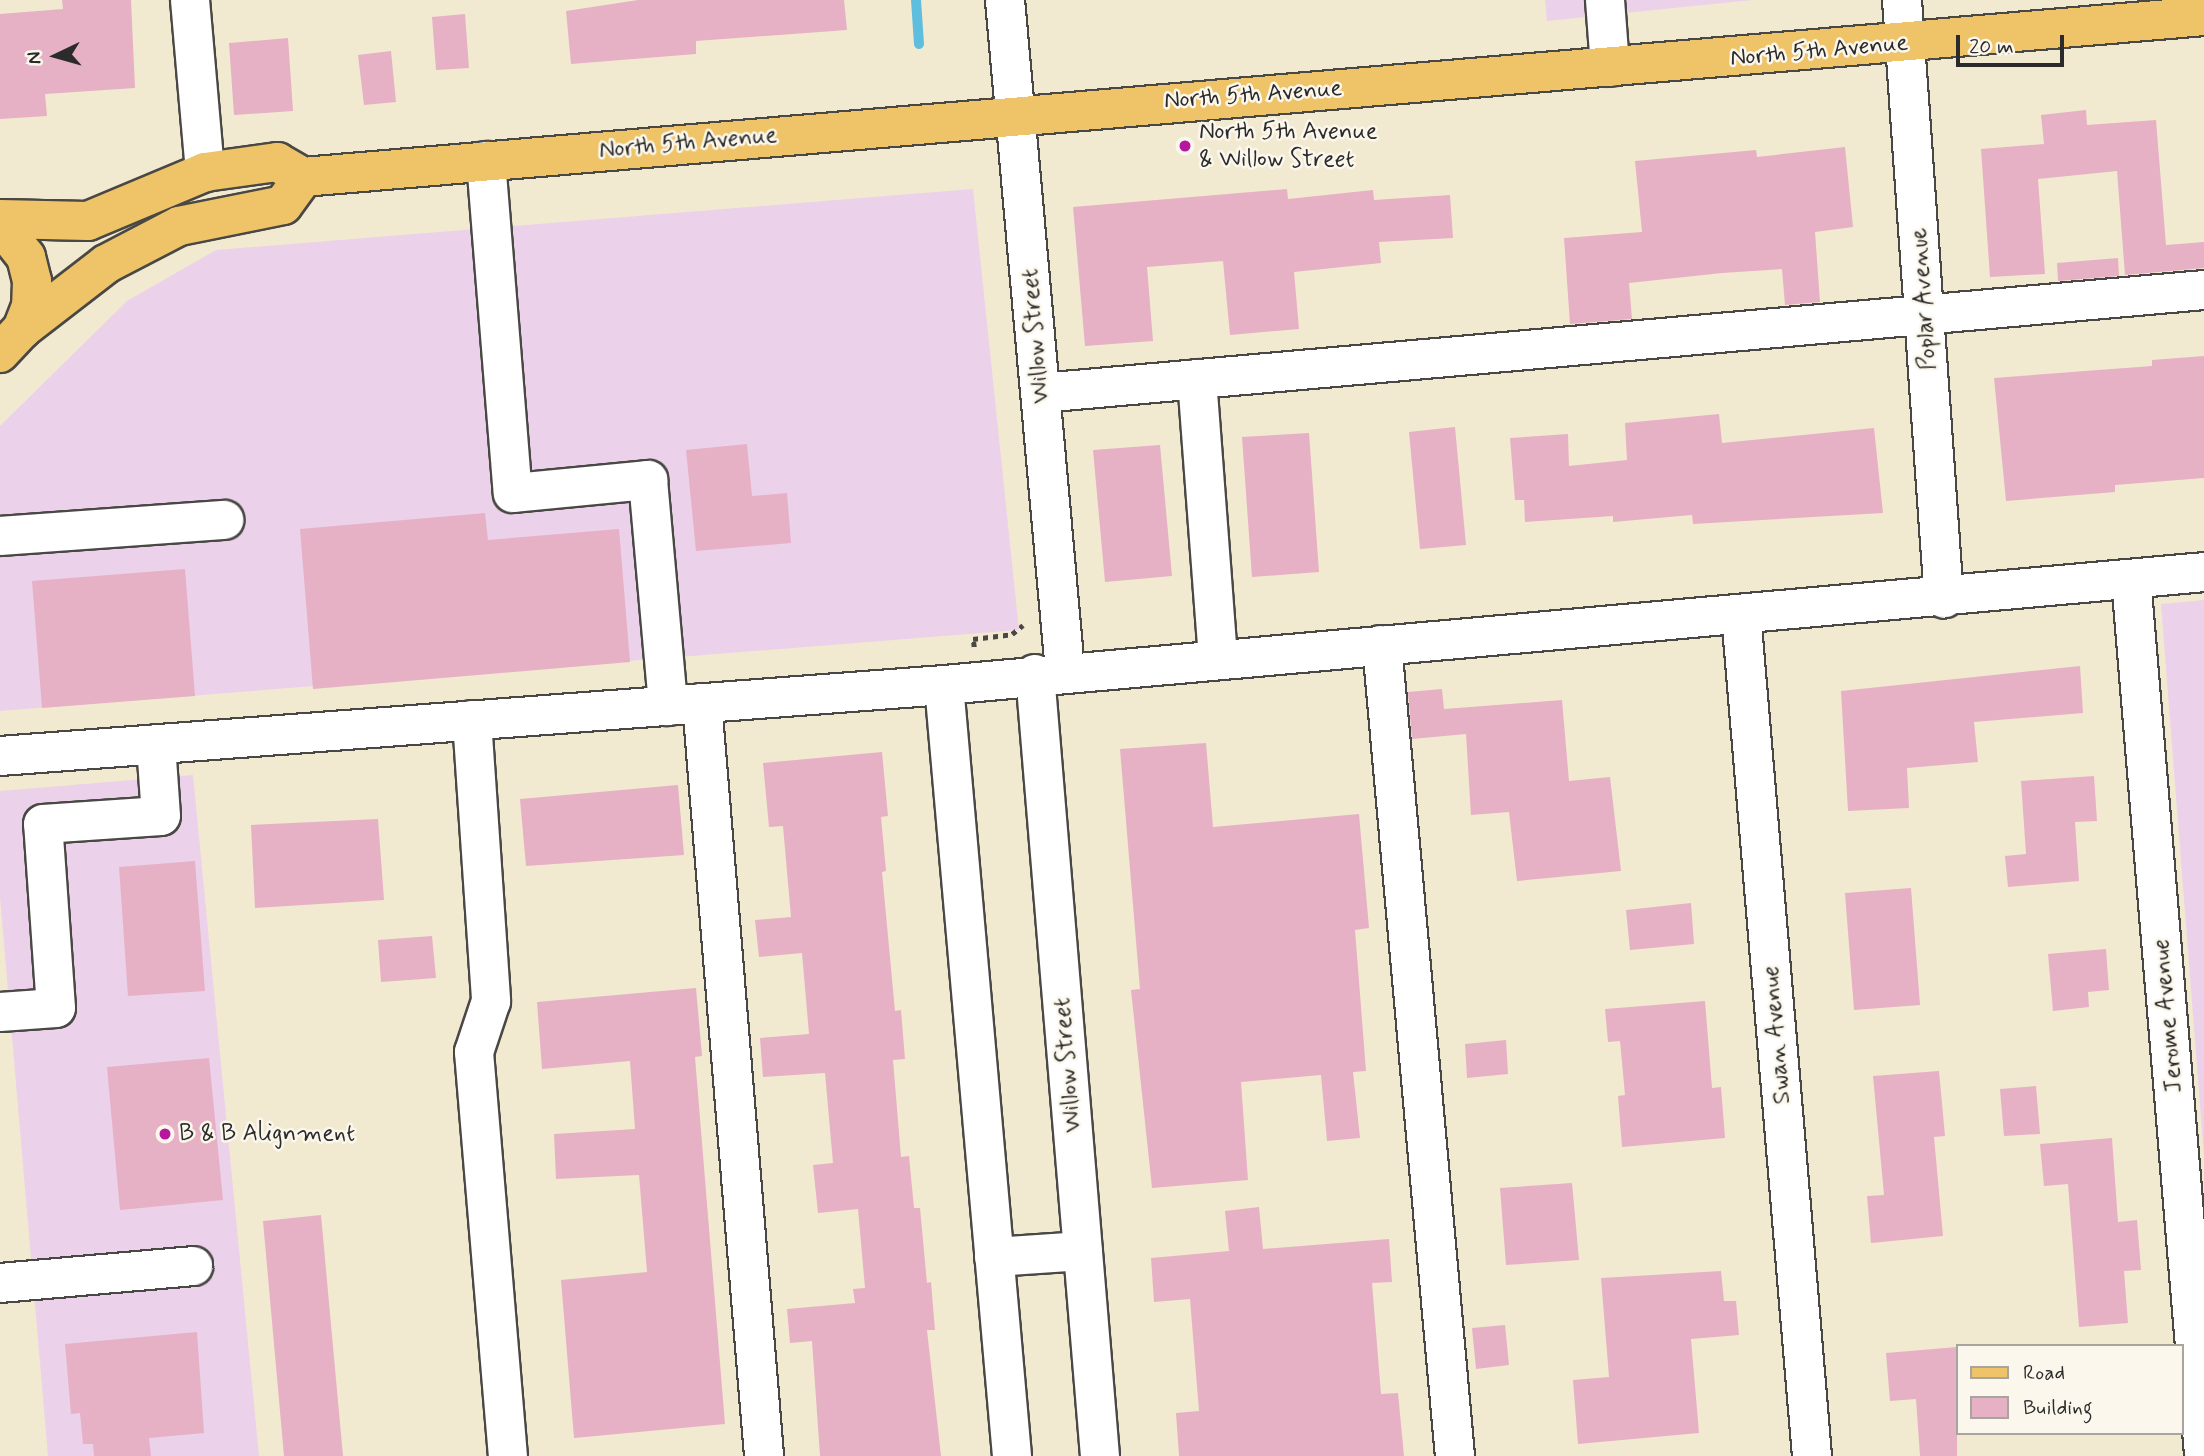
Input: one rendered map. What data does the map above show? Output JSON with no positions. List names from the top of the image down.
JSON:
{
  "streets": {
    "main road": ["North 5th Avenue"],
    "street": [
      "Poplar Avenue",
      "Willow Street",
      "Jerome Avenue",
      "Swan Avenue"
    ]
  },
  "crossings": [
    ["North 5th Avenue", "Poplar Avenue"],
    ["North 5th Avenue", "Willow Street"]
  ],
  "places": ["North 5th Avenue & Willow Street", "B & B Alignment"],
  "legend": ["Road", "Building"],
  "scale_bar": "20 m",
  "north": "left"
}
